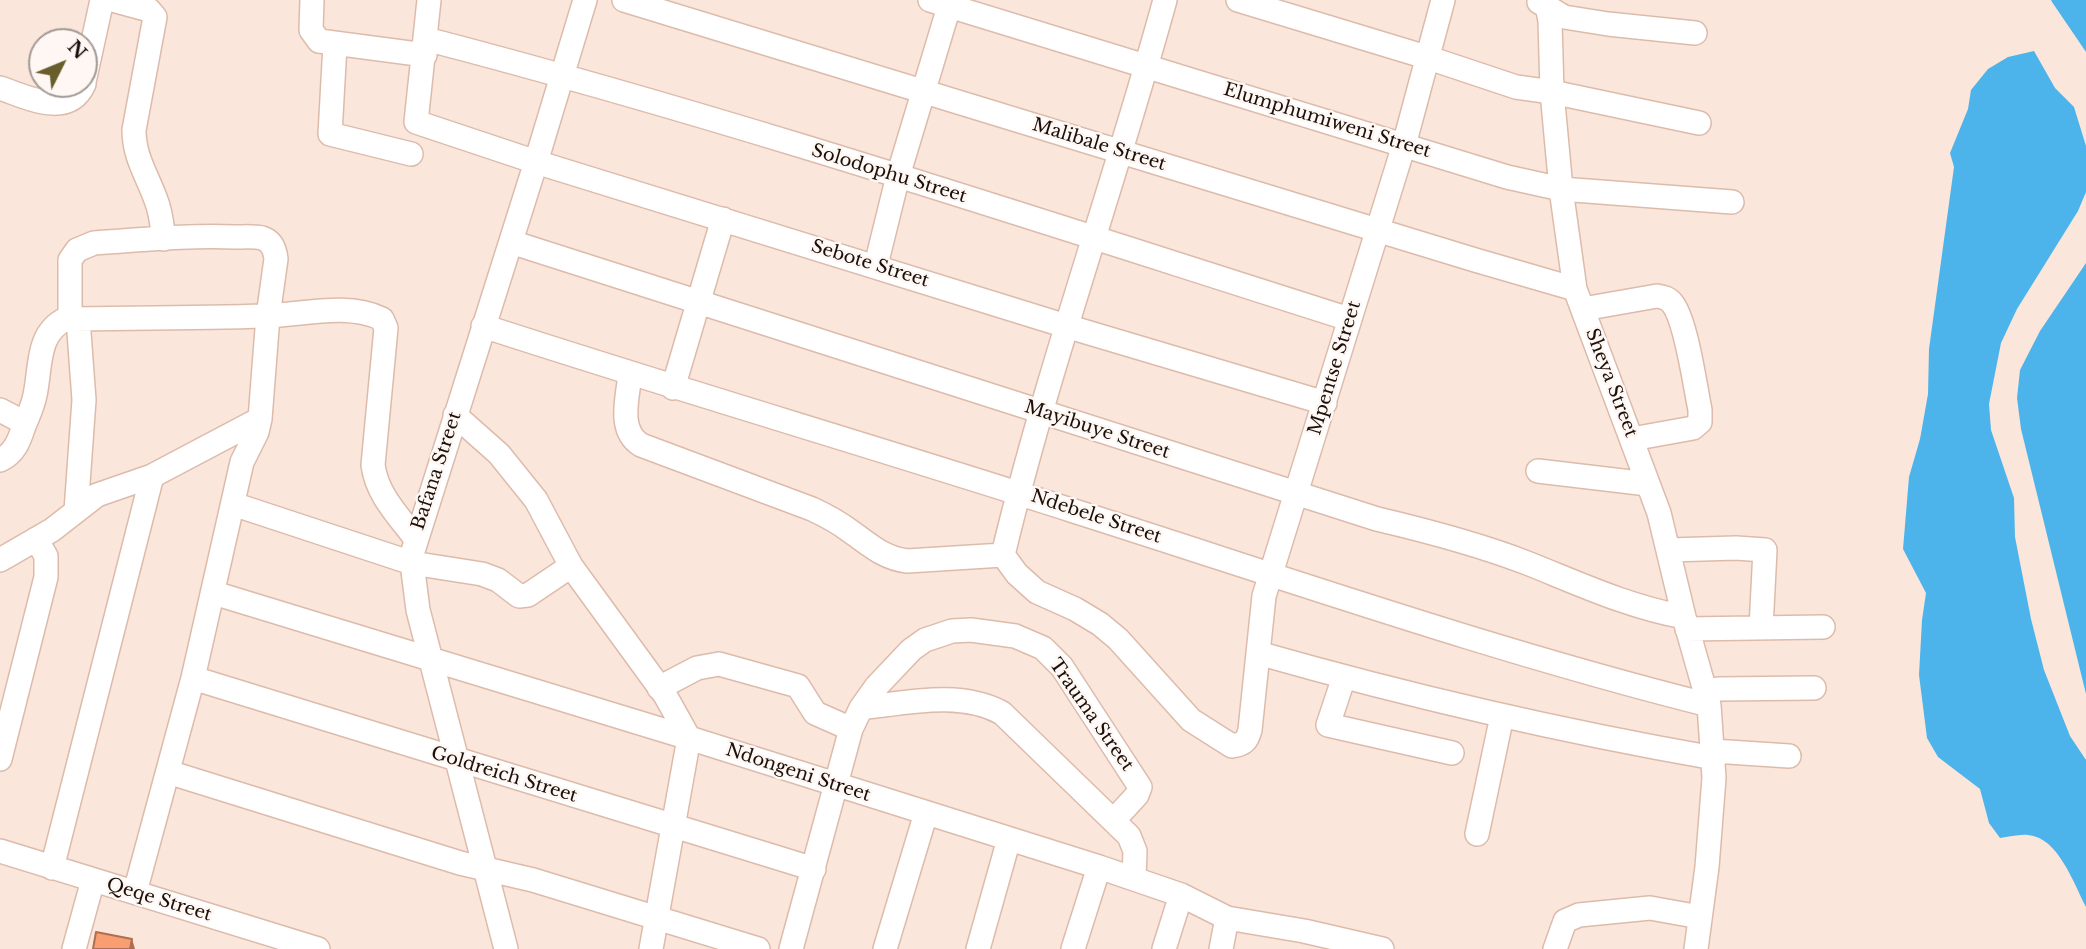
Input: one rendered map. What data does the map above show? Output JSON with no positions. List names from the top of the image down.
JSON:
{
  "streets": {
    "street": [
      "Elumphumiweni Street",
      "Malibale Street",
      "Solodophu Street",
      "Sebote Street",
      "Mpentse Street",
      "Sheya Street",
      "Mayibuye Street",
      "Bafana Street",
      "Ndebele Street",
      "Trauma Street",
      "Ndongeni Street",
      "Goldreich Street",
      "Qeqe Street"
    ]
  },
  "crossings": [
    ["Elumphumiweni Street", "Mpentse Street"],
    ["Elumphumiweni Street", "Sheya Street"],
    ["Malibale Street", "Mpentse Street"],
    ["Malibale Street", "Sheya Street"],
    ["Solodophu Street", "Sebote Street"],
    ["Solodophu Street", "Mpentse Street"],
    ["Solodophu Street", "Bafana Street"],
    ["Sebote Street", "Mpentse Street"],
    ["Sebote Street", "Bafana Street"],
    ["Mpentse Street", "Mayibuye Street"],
    ["Mpentse Street", "Ndebele Street"],
    ["Sheya Street", "Mayibuye Street"],
    ["Sheya Street", "Ndebele Street"],
    ["Mayibuye Street", "Bafana Street"],
    ["Bafana Street", "Ndebele Street"],
    ["Bafana Street", "Ndongeni Street"],
    ["Bafana Street", "Goldreich Street"],
    ["Trauma Street", "Ndongeni Street"],
    ["Trauma Street", "Goldreich Street"]
  ],
  "north": "top right"
}
